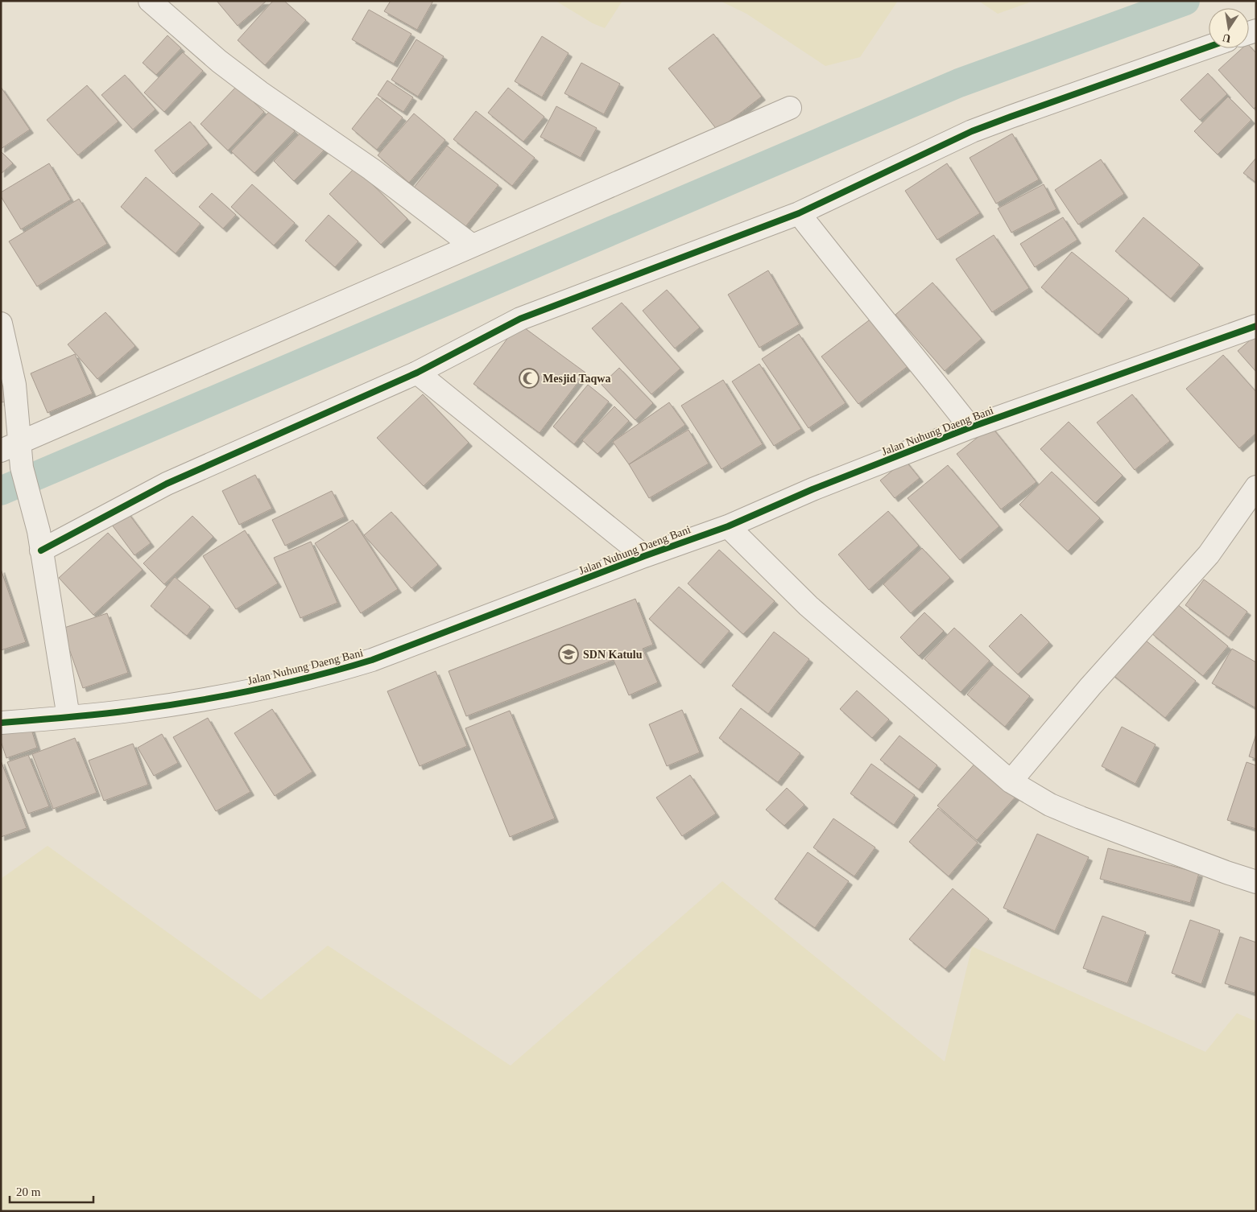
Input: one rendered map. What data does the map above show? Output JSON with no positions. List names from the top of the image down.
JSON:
{
  "streets": {
    "street": ["Jalan Nuhung Daeng Bani"]
  },
  "places": {
    "mosque": ["Mesjid Taqwa"],
    "school or university": ["SDN Katulu"]
  },
  "scale_bar": "20 m",
  "north": "bottom"
}
